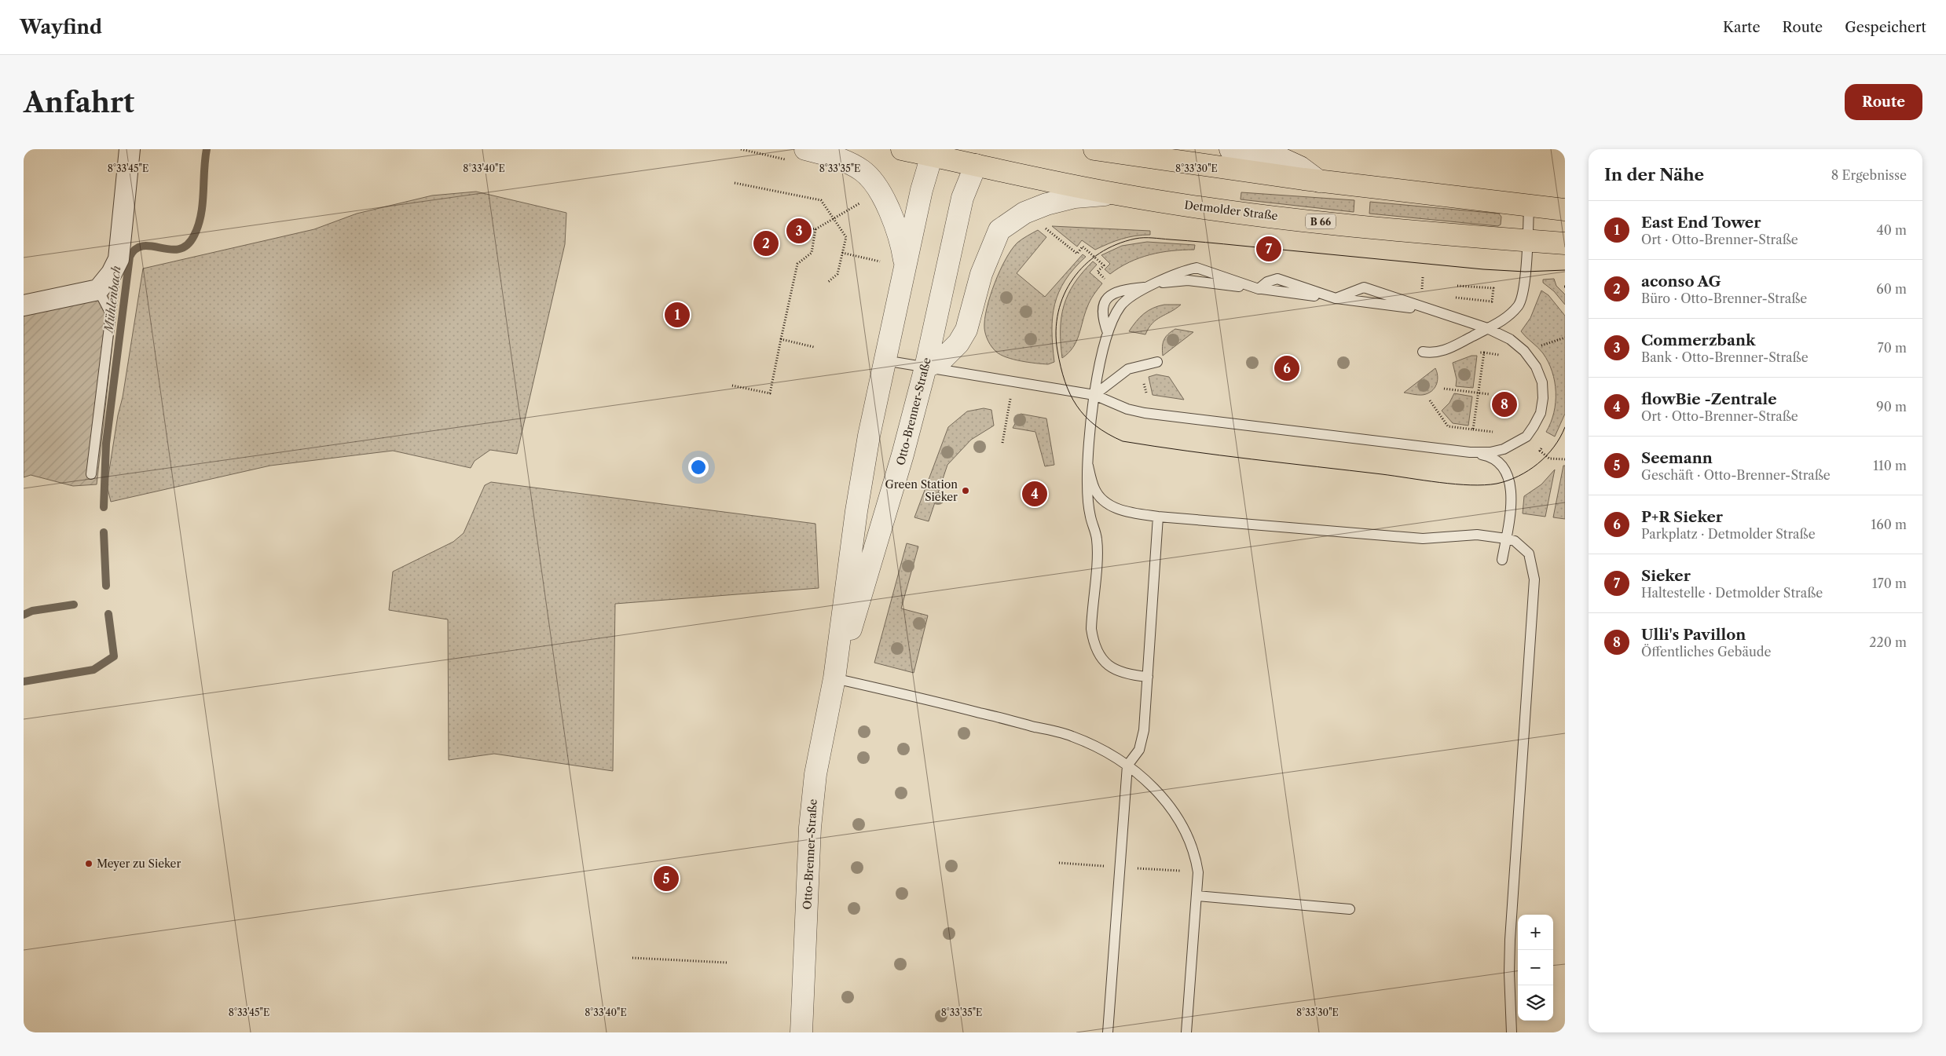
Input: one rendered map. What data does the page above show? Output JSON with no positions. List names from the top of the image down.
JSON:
{
  "streets": {
    "main road": ["Detmolder Straße", "B 66"],
    "street": ["Otto-Brenner-Straße"]
  },
  "crossings": [
    ["Detmolder Straße", "B 66"],
    ["Detmolder Straße", "Otto-Brenner-Straße"],
    ["B 66", "Otto-Brenner-Straße"]
  ],
  "water": ["Mühlenbach"],
  "places": ["Green Station Sieker", "Meyer zu Sieker"],
  "page": {
    "header": "Wayfind",
    "nav": ["Karte", "Route", "Gespeichert"],
    "buttons": "Route",
    "title": "Anfahrt",
    "heading": ["In der Nähe", "8 Ergebnisse"],
    "list": [
      {
        "mark": "1",
        "name": "East End Tower",
        "note": "Ort · Otto-Brenner-Straße",
        "value": "40 m"
      },
      {
        "mark": "2",
        "name": "aconso AG",
        "note": "Büro · Otto-Brenner-Straße",
        "value": "60 m"
      },
      {
        "mark": "3",
        "name": "Commerzbank",
        "note": "Bank · Otto-Brenner-Straße",
        "value": "70 m"
      },
      {
        "mark": "4",
        "name": "flowBie -Zentrale",
        "note": "Ort · Otto-Brenner-Straße",
        "value": "90 m"
      },
      {
        "mark": "5",
        "name": "Seemann",
        "note": "Geschäft · Otto-Brenner-Straße",
        "value": "110 m"
      },
      {
        "mark": "6",
        "name": "P+R Sieker",
        "note": "Parkplatz · Detmolder Straße",
        "value": "160 m"
      },
      {
        "mark": "7",
        "name": "Sieker",
        "note": "Haltestelle · Detmolder Straße",
        "value": "170 m"
      },
      {
        "mark": "8",
        "name": "Ulli's Pavillon",
        "note": "Öffentliches Gebäude",
        "value": "220 m"
      }
    ],
    "pins": [
      "3",
      "2",
      "7",
      "1",
      "6",
      "8",
      "4",
      "5"
    ],
    "map_buttons": ["+", "−"]
  },
  "coordinates": [
    "8°33'45\"E",
    "8°33'40\"E",
    "8°33'35\"E",
    "8°33'30\"E"
  ]
}
